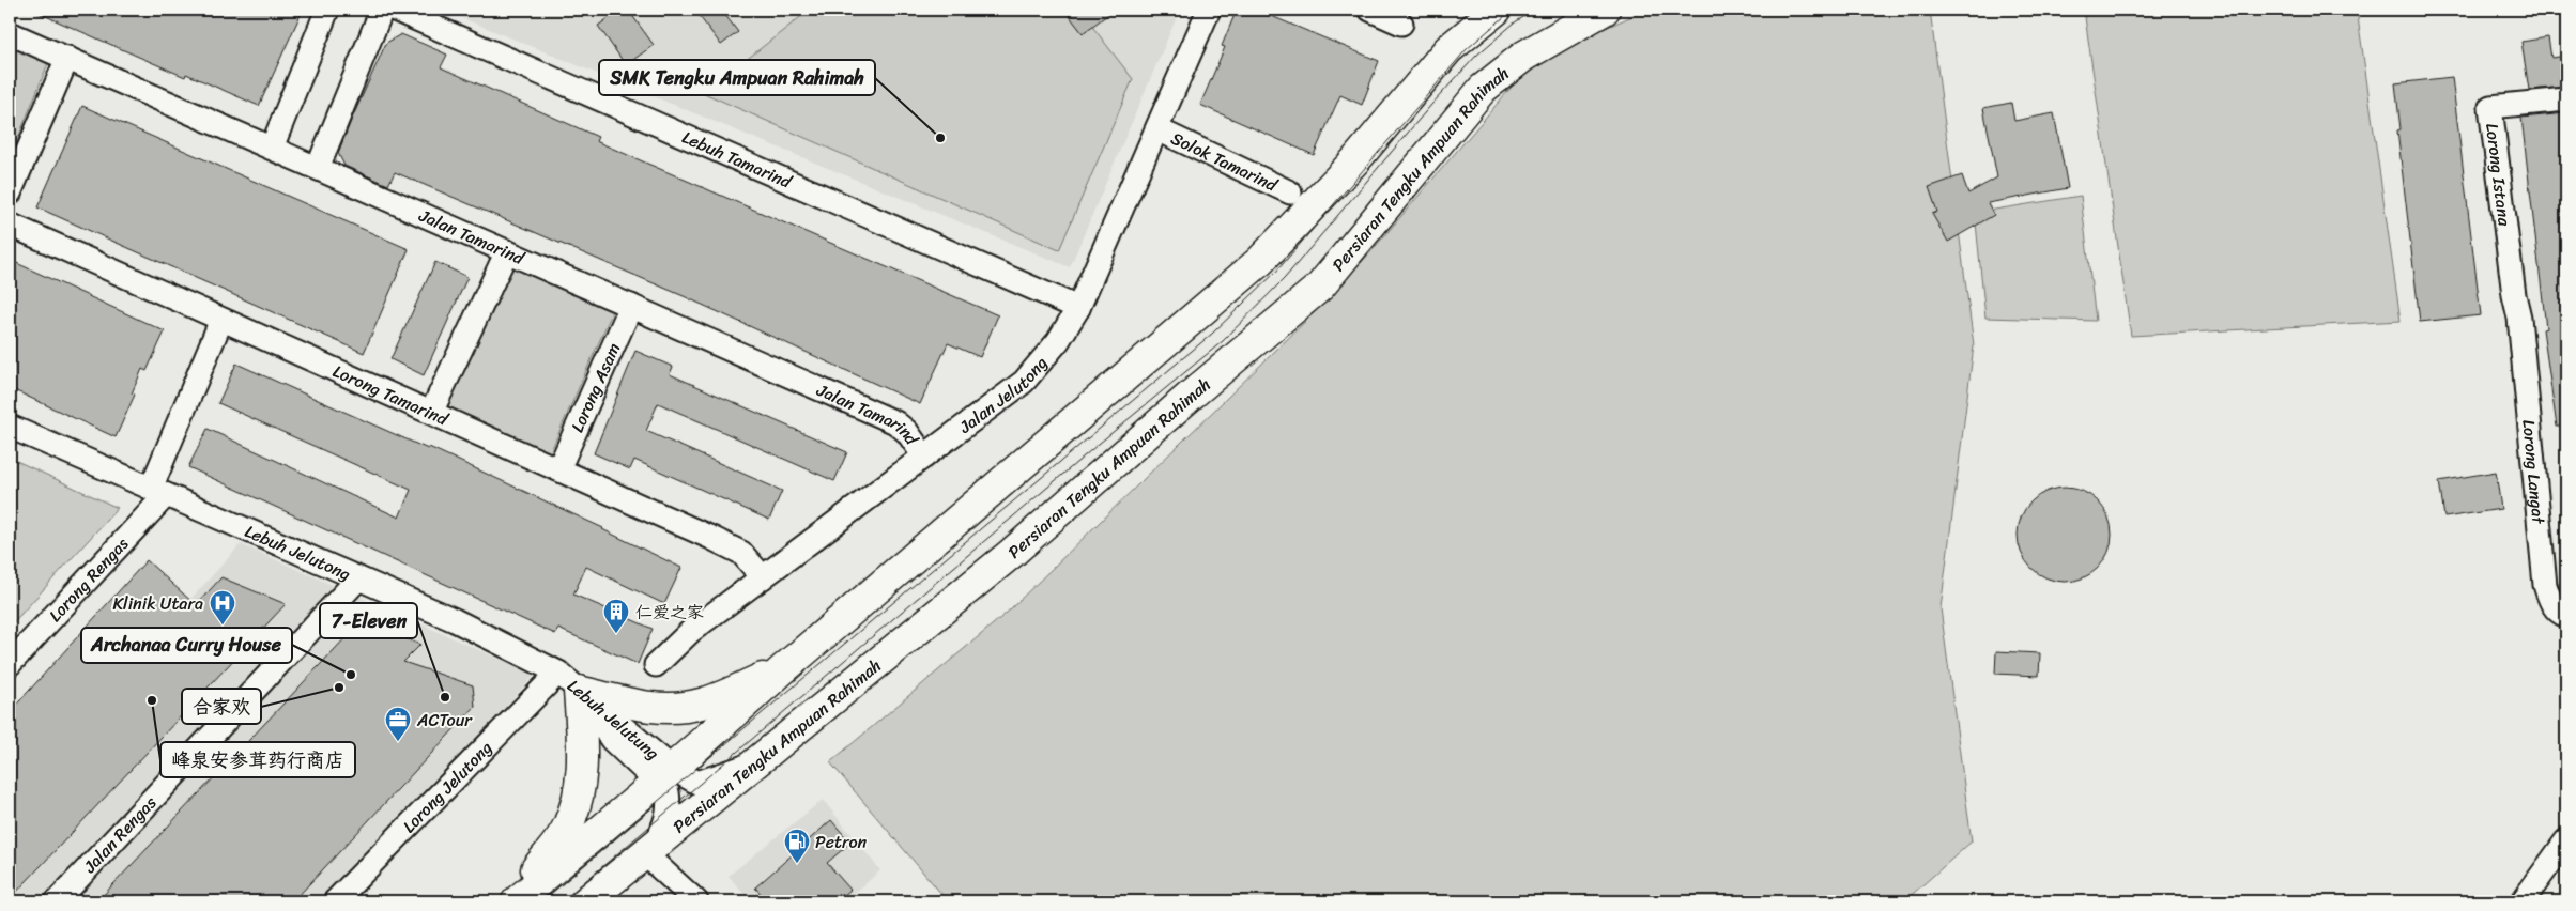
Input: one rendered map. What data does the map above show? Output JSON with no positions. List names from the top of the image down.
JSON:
{
  "streets": {
    "highway": ["Persiaran Tengku Ampuan Rahimah"],
    "street": [
      "Lebuh Tamarind",
      "Solok Tamarind",
      "Lorong Istana",
      "Jalan Tamarind",
      "Lorong Asam",
      "Jalan Jelutong",
      "Lorong Tamarind",
      "Lorong Langat",
      "Lebuh Jelutong",
      "Lorong Rengas",
      "Lebuh Jelutung",
      "Lorong Jelutong",
      "Jalan Rengas"
    ]
  },
  "crossings": [
    ["Lebuh Tamarind", "Jalan Jelutong"],
    ["Solok Tamarind", "Jalan Jelutong"],
    ["Persiaran Tengku Ampuan Rahimah", "Lebuh Jelutung"],
    ["Lorong Istana", "Lorong Langat"],
    ["Jalan Tamarind", "Lorong Asam"],
    ["Jalan Tamarind", "Jalan Jelutong"],
    ["Lorong Asam", "Lorong Tamarind"],
    ["Jalan Jelutong", "Lorong Tamarind"],
    ["Lebuh Jelutong", "Lorong Rengas"],
    ["Lebuh Jelutong", "Lebuh Jelutung"],
    ["Lebuh Jelutong", "Lorong Jelutong"],
    ["Lebuh Jelutong", "Jalan Rengas"],
    ["Lebuh Jelutung", "Lorong Jelutong"]
  ],
  "places": {
    "other": [
      "SMK Tengku Ampuan Rahimah",
      "Archanaa Curry House",
      "合家欢",
      "7-Eleven",
      "峰泉安参茸药行商店"
    ],
    "hospital": ["Klinik Utara"],
    "building": ["仁爱之家"],
    "office": ["ACTour"],
    "fuel station": ["Petron"]
  }
}
